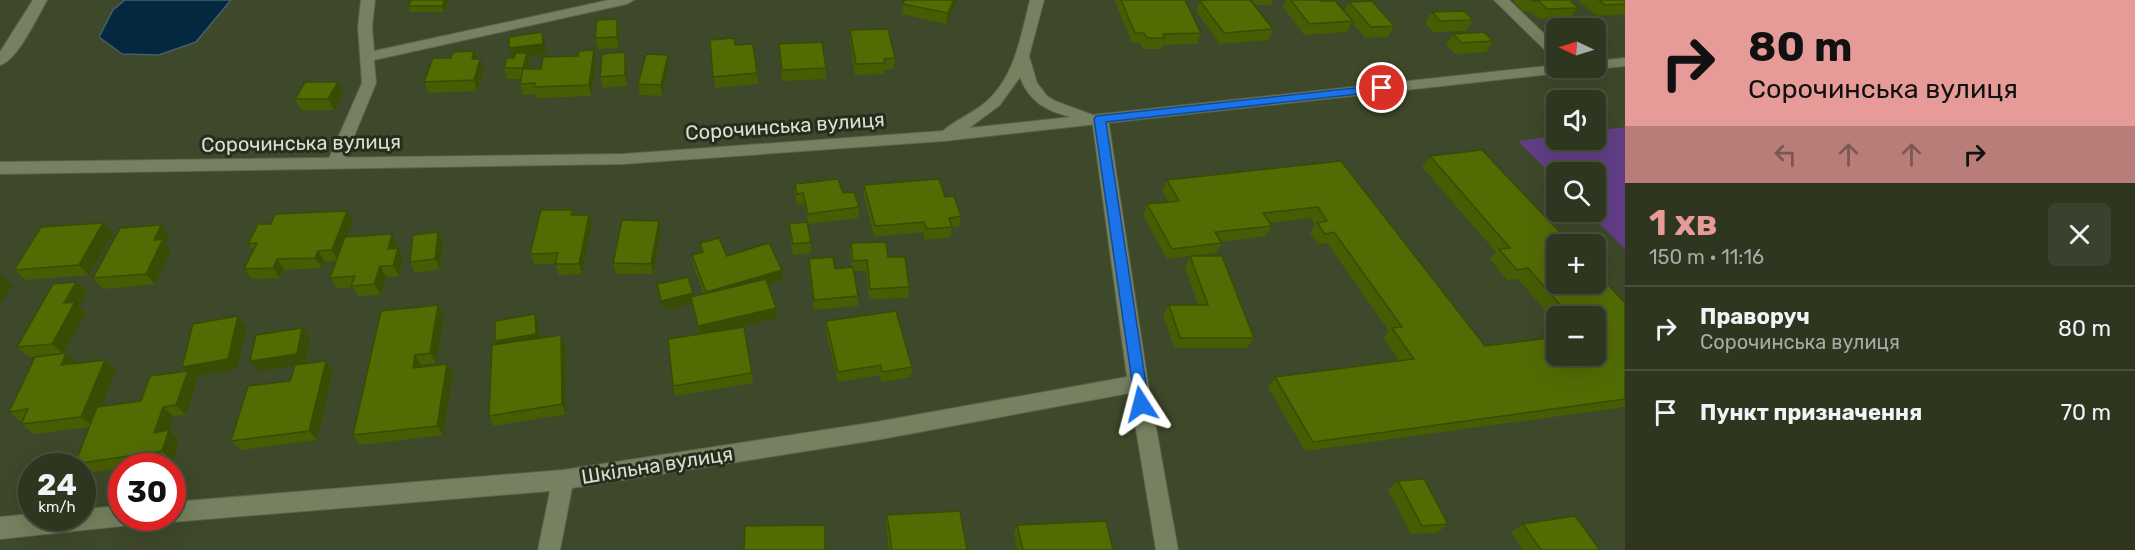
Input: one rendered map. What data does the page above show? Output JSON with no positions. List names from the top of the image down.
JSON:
{
  "streets": {
    "street": ["Сорочинська вулиця", "Шкільна вулиця"]
  },
  "north": "left",
  "page": {
    "turn": ["80 m", "Сорочинська вулиця"],
    "map_buttons": ["+", "−"],
    "heading": ["1 хв", "150 m · 11:16"],
    "list": [
      {
        "name": "Праворуч",
        "note": "Сорочинська вулиця",
        "value": "80 m"
      },
      {
        "name": "Пункт призначення",
        "value": "70 m"
      }
    ],
    "speed": "24 km/h",
    "limit": "30"
  }
}
